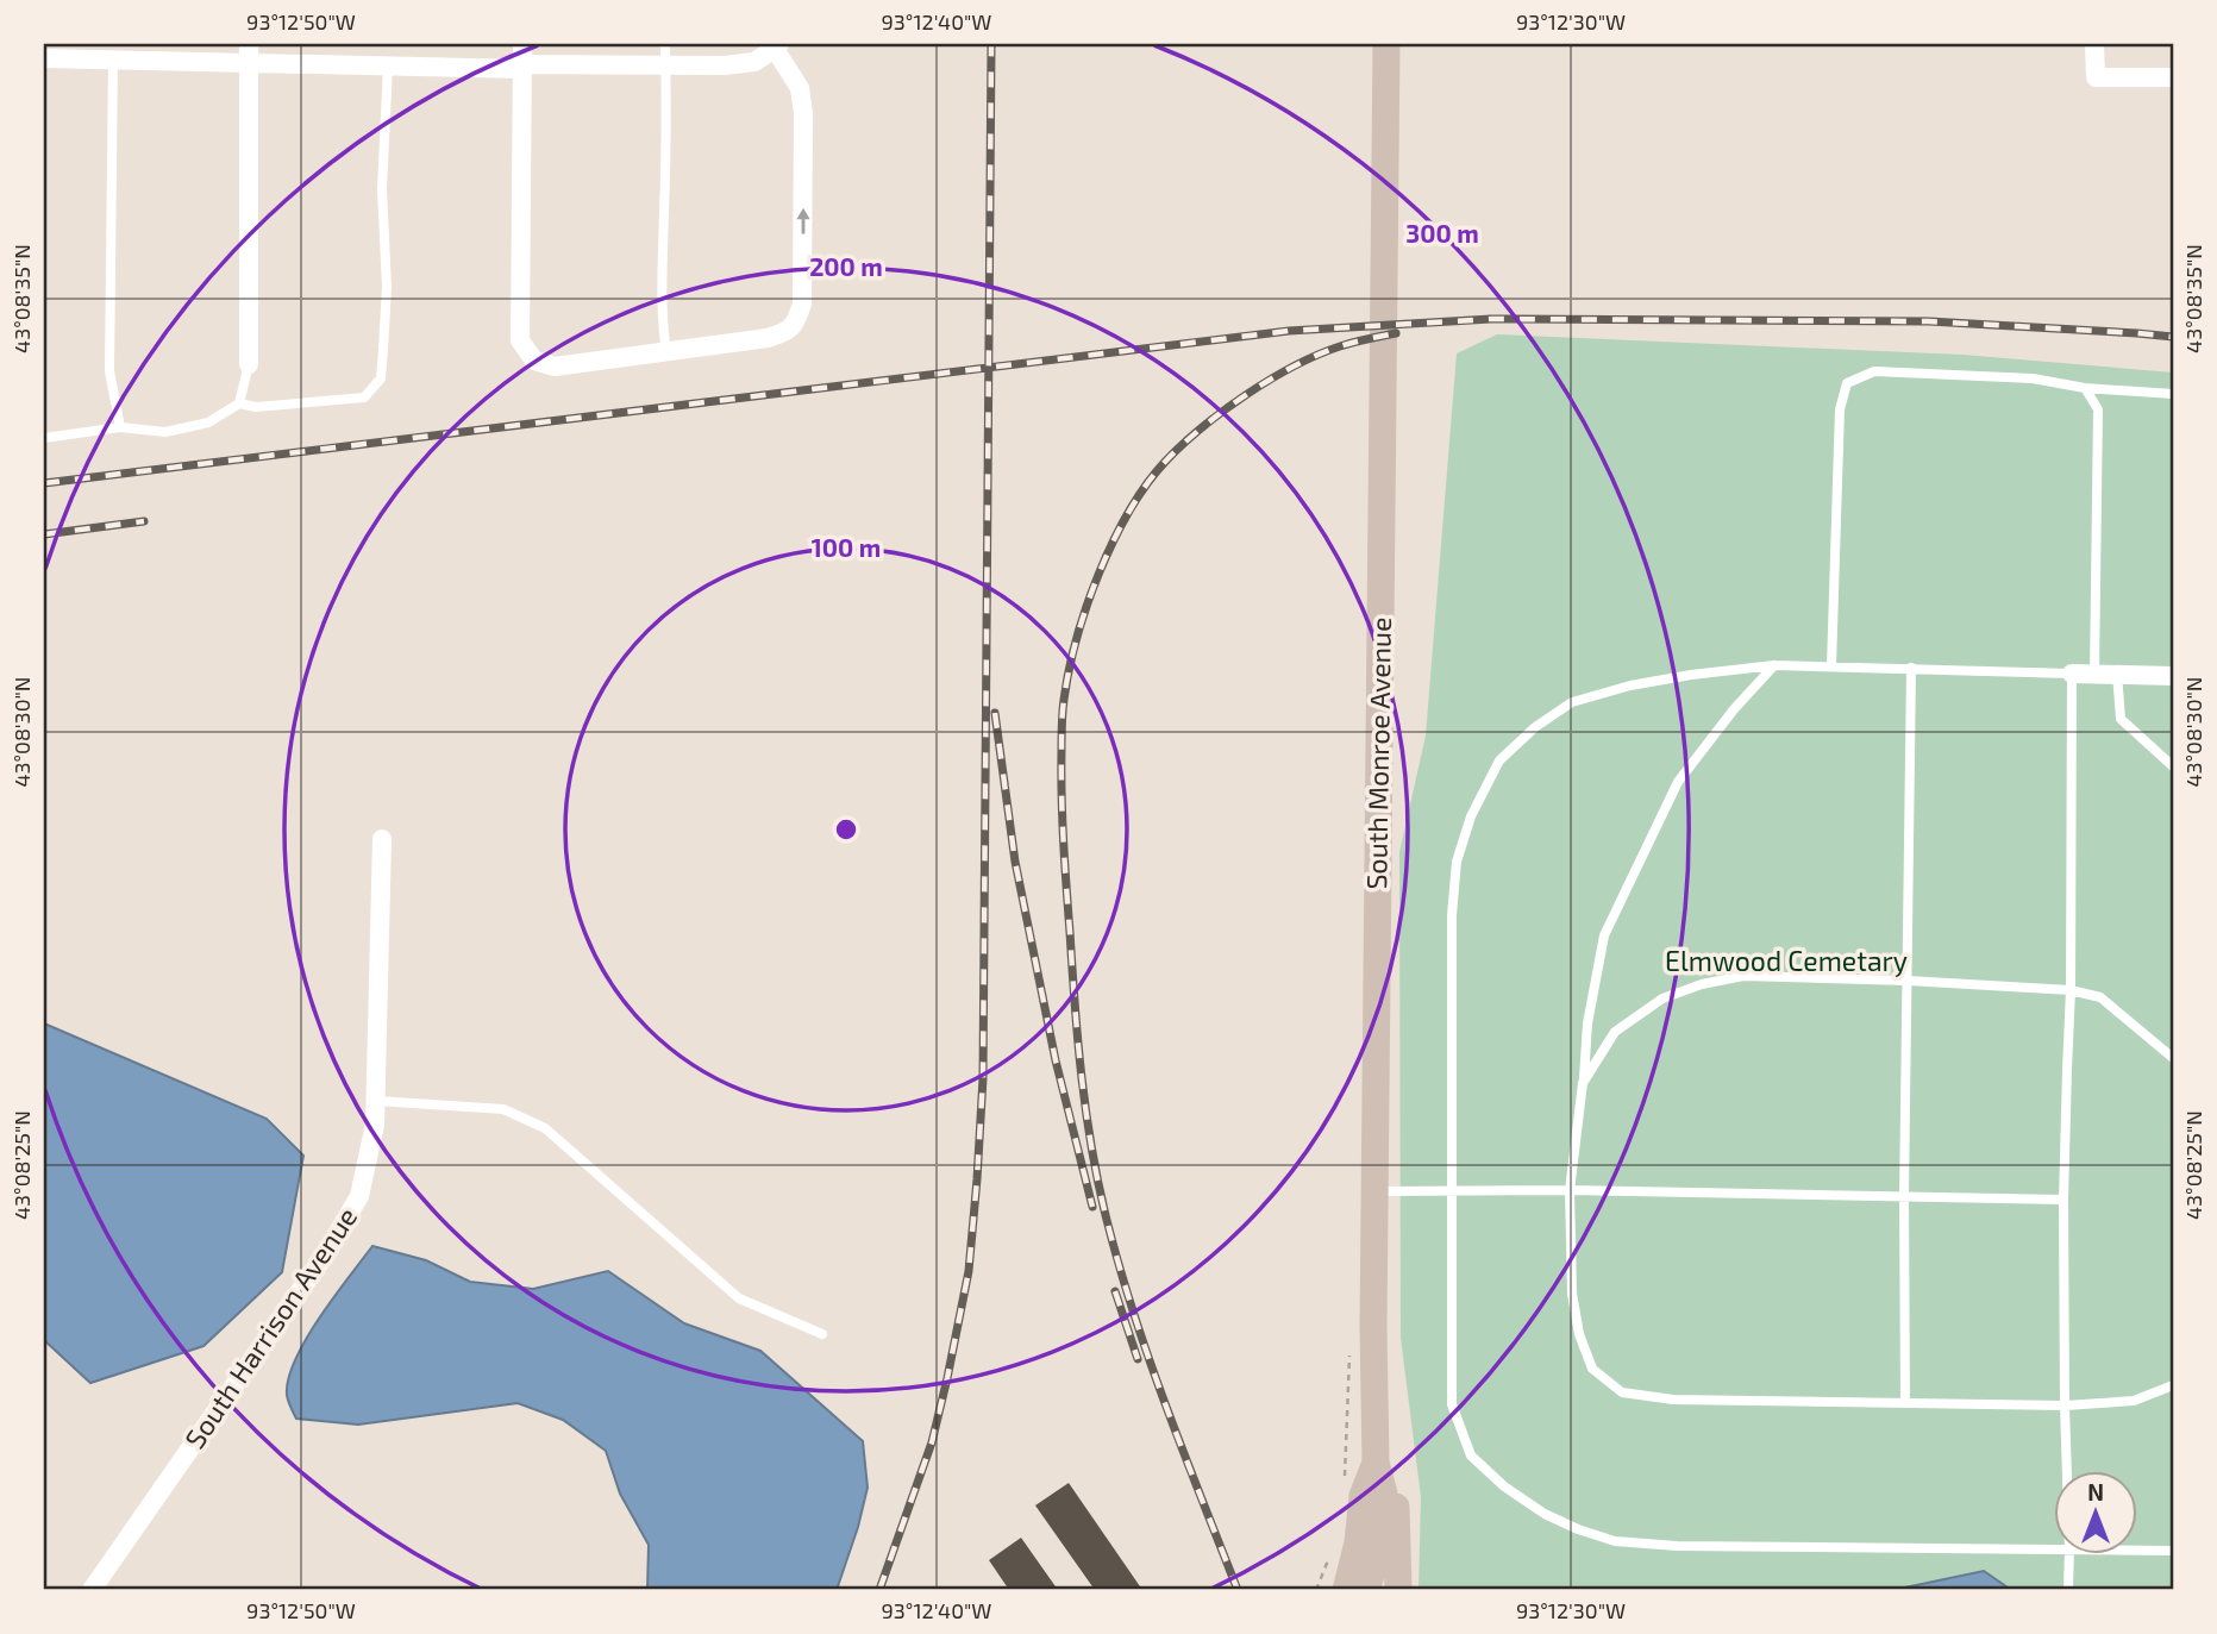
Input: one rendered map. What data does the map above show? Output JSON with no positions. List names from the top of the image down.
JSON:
{
  "streets": {
    "main road": ["South Monroe Avenue"],
    "street": ["South Harrison Avenue"]
  },
  "parks": ["Elmwood Cemetary"],
  "north": "top",
  "coordinates": [
    "93°12'50\"W",
    "93°12'40\"W",
    "93°12'30\"W",
    "43°08'35\"N",
    "43°08'30\"N",
    "43°08'25\"N"
  ],
  "rings": ["300 m", "200 m", "100 m"]
}
